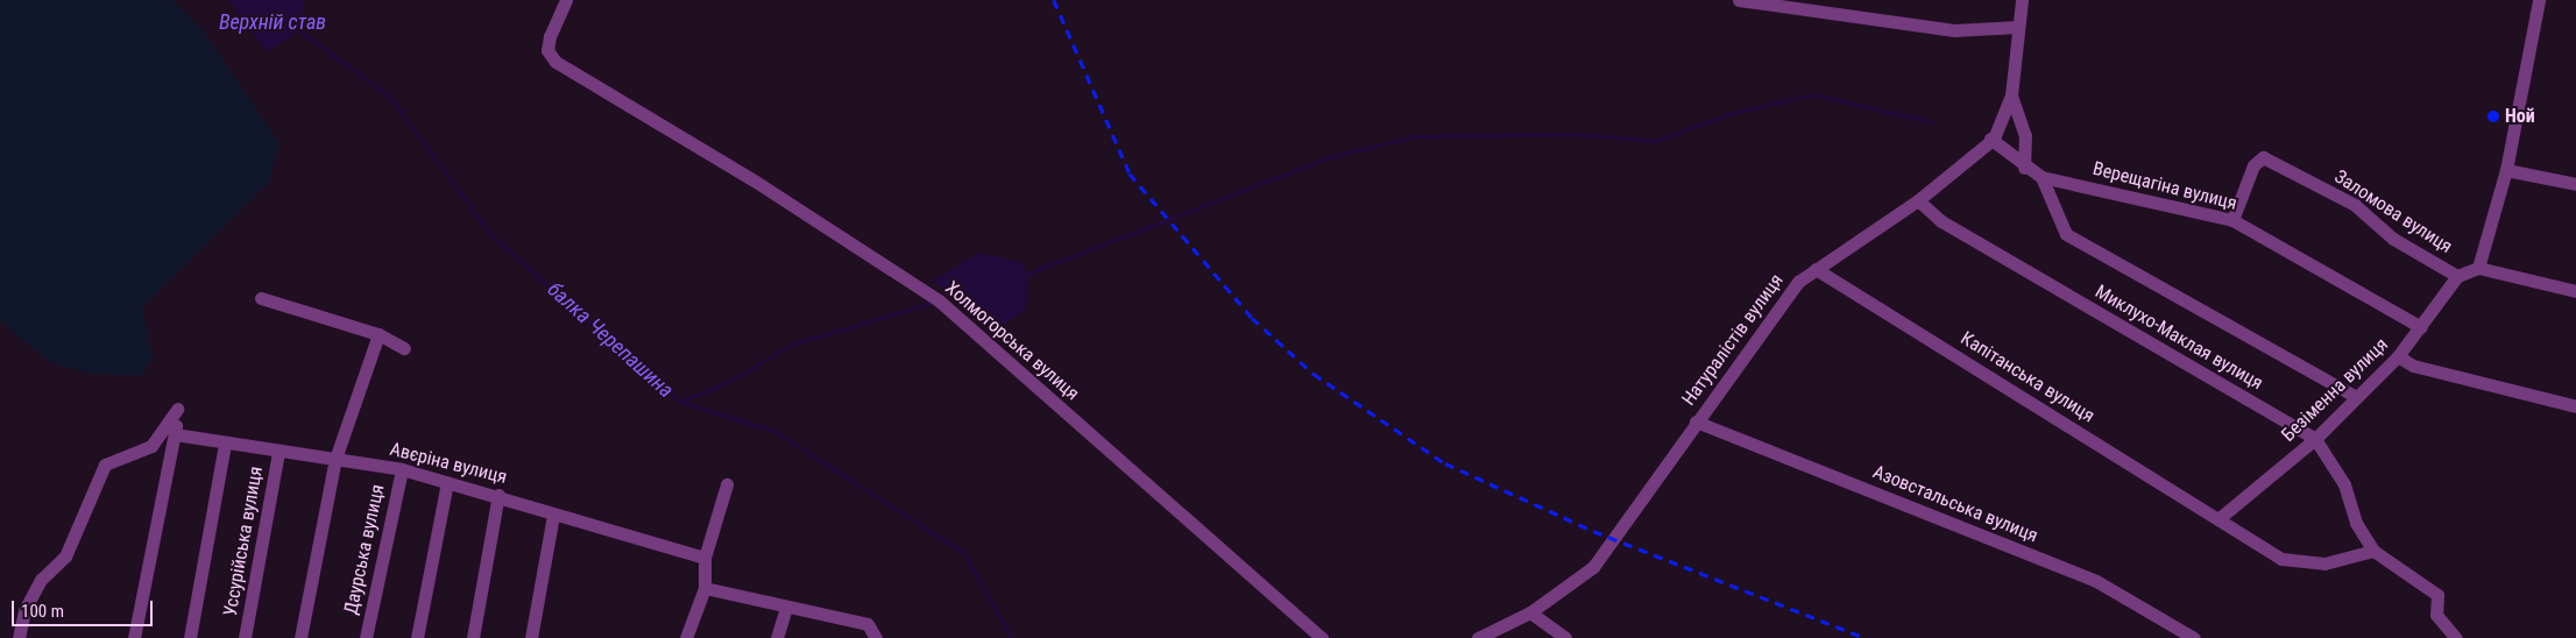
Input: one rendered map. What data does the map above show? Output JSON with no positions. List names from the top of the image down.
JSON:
{
  "streets": {
    "street": [
      "Верещагіна вулиця",
      "Заломова вулиця",
      "Миклухо-Маклая вулиця",
      "Натуралістів вулиця",
      "Холмогорська вулиця",
      "Капітанська вулиця",
      "Безіменна вулиця",
      "Авєріна вулиця",
      "Азовстальська вулиця",
      "Уссурійська вулиця",
      "Даурська вулиця"
    ]
  },
  "crossings": [
    ["Верещагіна вулиця", "Заломова вулиця"],
    ["Верещагіна вулиця", "Натуралістів вулиця"],
    ["Верещагіна вулиця", "Безіменна вулиця"],
    ["Заломова вулиця", "Безіменна вулиця"],
    ["Миклухо-Маклая вулиця", "Натуралістів вулиця"],
    ["Миклухо-Маклая вулиця", "Капітанська вулиця"],
    ["Миклухо-Маклая вулиця", "Безіменна вулиця"],
    ["Натуралістів вулиця", "Капітанська вулиця"],
    ["Натуралістів вулиця", "Азовстальська вулиця"],
    ["Капітанська вулиця", "Безіменна вулиця"],
    ["Авєріна вулиця", "Уссурійська вулиця"],
    ["Авєріна вулиця", "Даурська вулиця"]
  ],
  "water": ["Верхній став", "балка Черепашина"],
  "places": ["Ной"],
  "scale_bar": "100 m"
}
